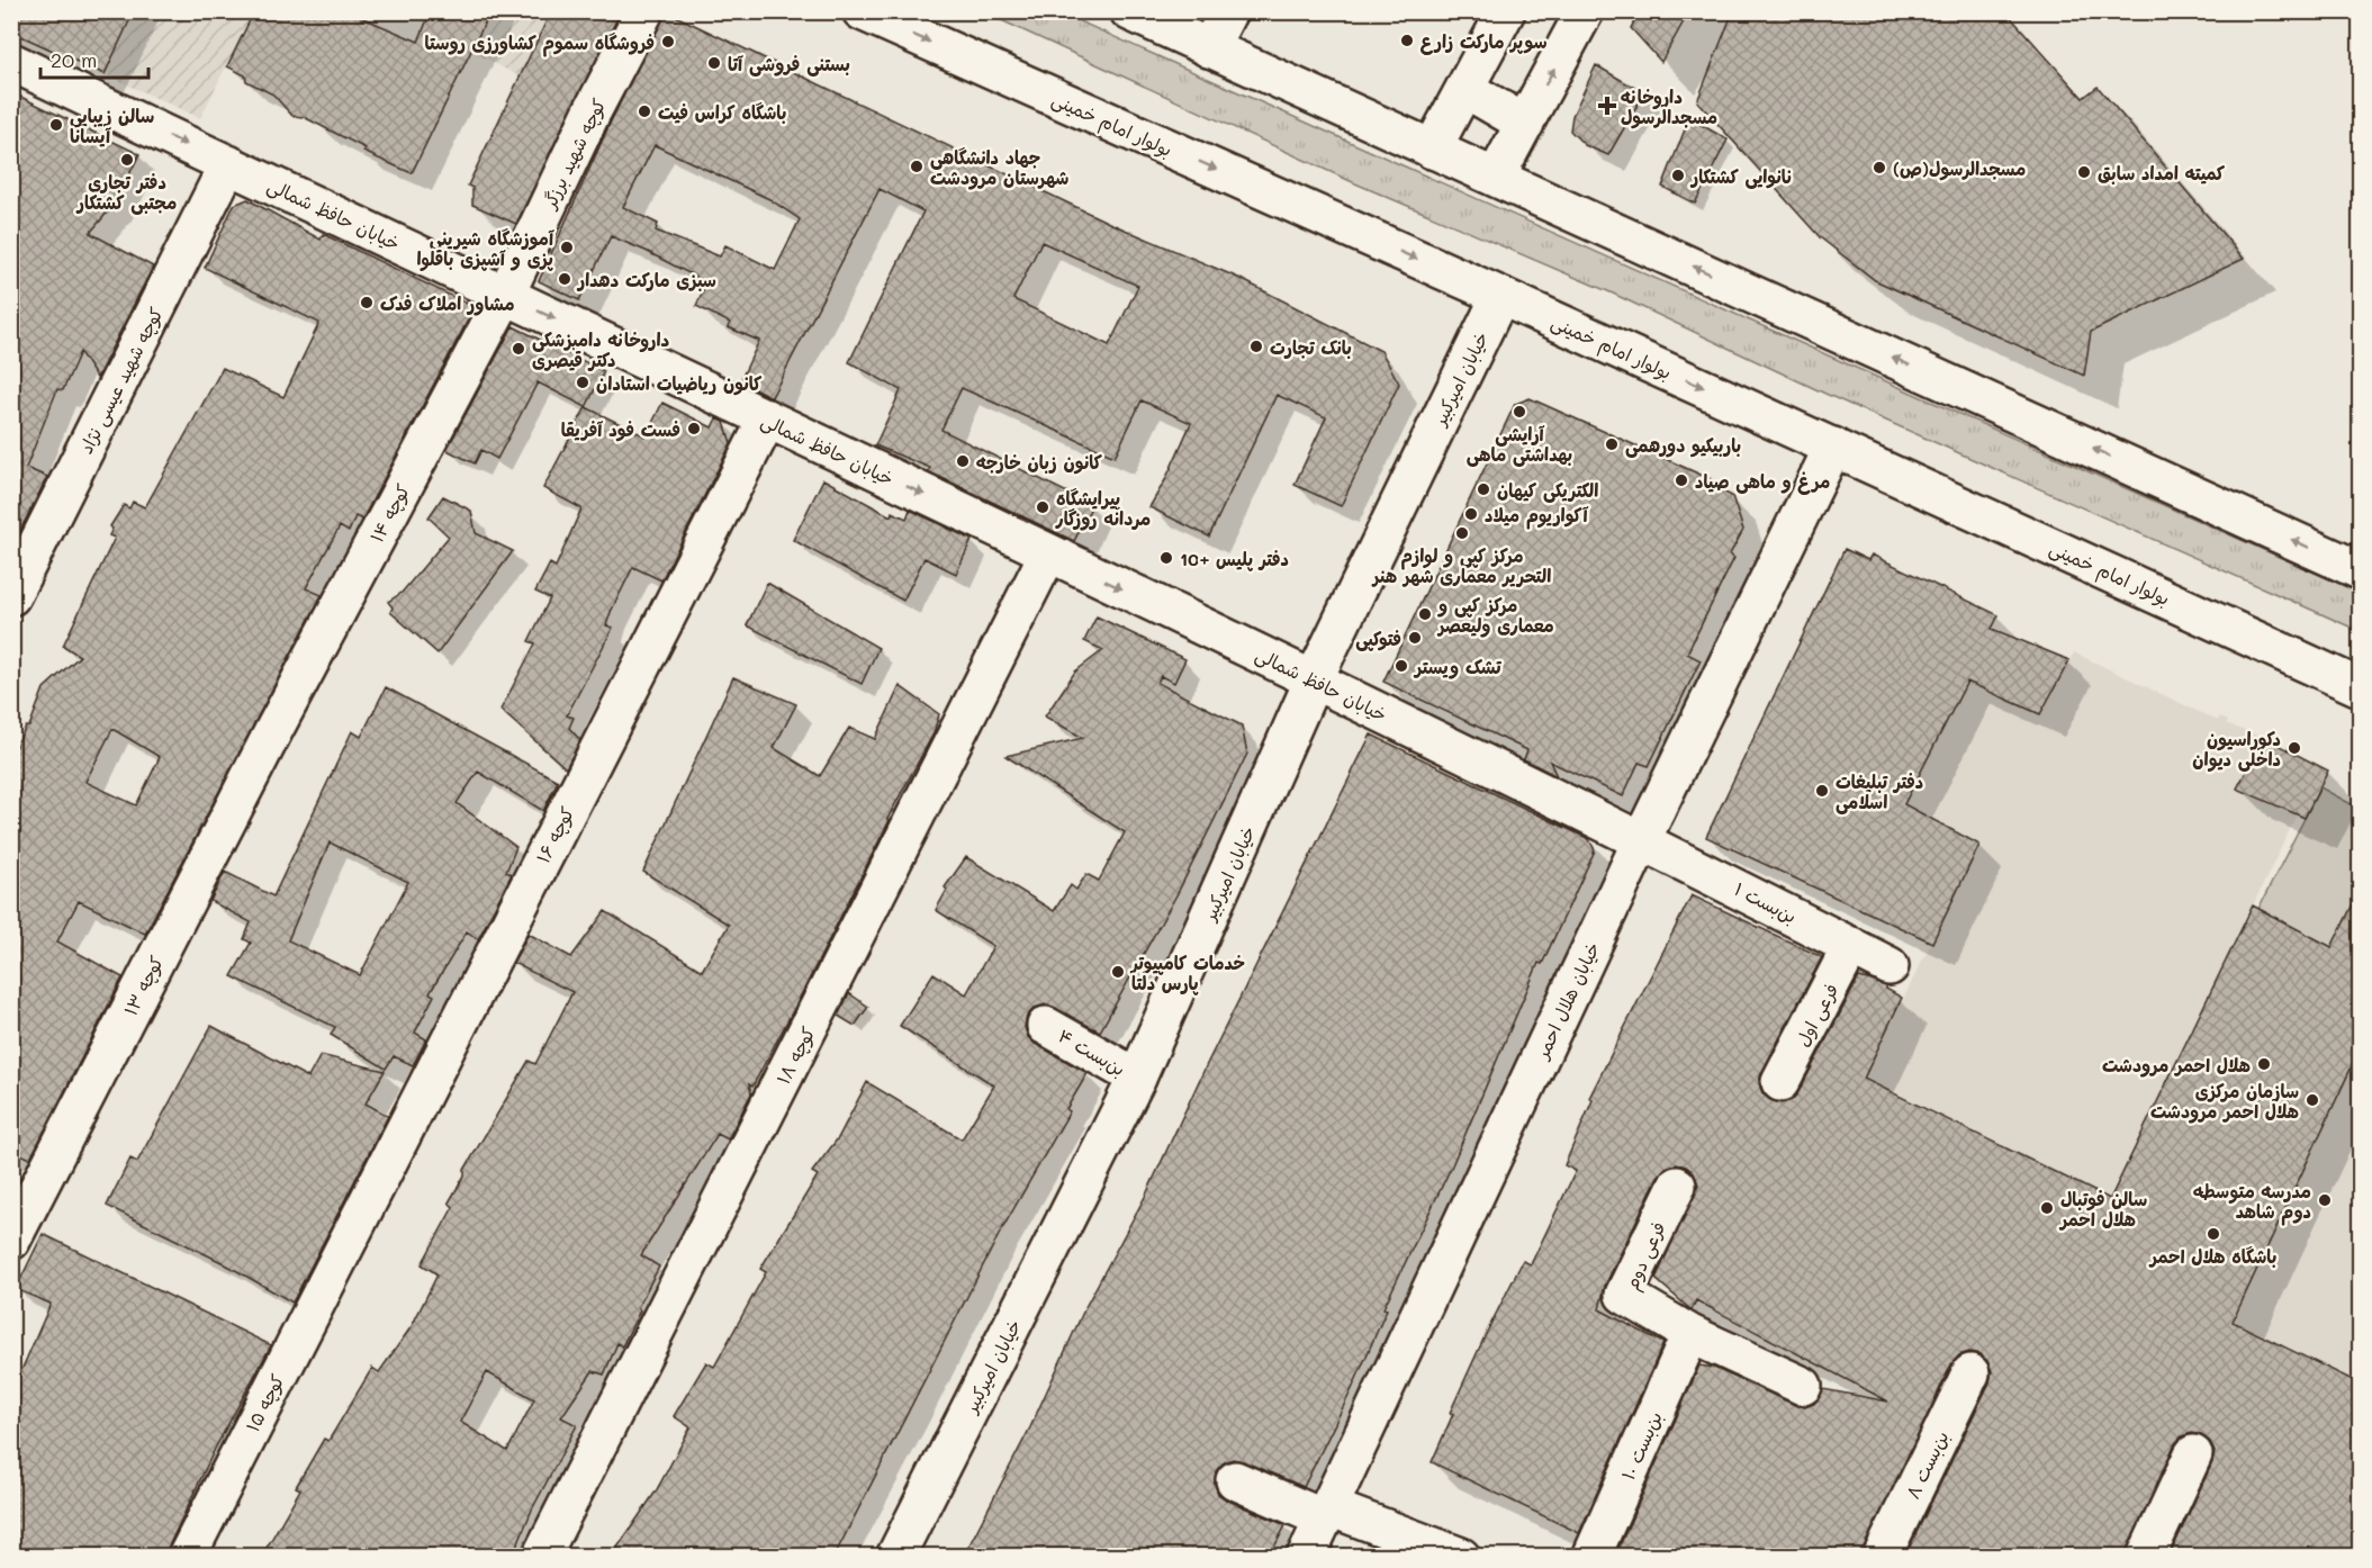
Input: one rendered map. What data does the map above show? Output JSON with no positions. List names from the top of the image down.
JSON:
{
  "streets": {
    "street": [
      "بولوار امام خمینی",
      "کوچه شهید برزگر",
      "خیابان حافظ شمالی",
      "خیابان امیرکبیر",
      "کوچه شهید عیسی نژاد",
      "کوچه ۱۴",
      "کوچه ۱۶",
      "بن‌بست ۱",
      "کوچه ۱۳",
      "خیابان هلال احمر",
      "فرعی اول",
      "بن‌بست ۴",
      "کوچه ۱۸",
      "فرعی دوم",
      "کوچه ۱۵",
      "بن‌بست ۱۰",
      "بن‌بست ۸"
    ]
  },
  "crossings": [
    ["بولوار امام خمینی", "خیابان امیرکبیر"],
    ["بولوار امام خمینی", "خیابان هلال احمر"],
    ["کوچه شهید برزگر", "خیابان حافظ شمالی"],
    ["کوچه شهید برزگر", "کوچه ۱۴"],
    ["خیابان حافظ شمالی", "خیابان امیرکبیر"],
    ["خیابان حافظ شمالی", "کوچه شهید عیسی نژاد"],
    ["خیابان حافظ شمالی", "کوچه ۱۴"],
    ["خیابان حافظ شمالی", "کوچه ۱۶"],
    ["خیابان حافظ شمالی", "بن‌بست ۱"],
    ["خیابان حافظ شمالی", "خیابان هلال احمر"],
    ["خیابان حافظ شمالی", "کوچه ۱۸"],
    ["خیابان امیرکبیر", "بن‌بست ۴"],
    ["کوچه ۱۴", "کوچه ۱۳"],
    ["کوچه ۱۶", "کوچه ۱۵"],
    ["بن‌بست ۱", "خیابان هلال احمر"],
    ["بن‌بست ۱", "فرعی اول"],
    ["فرعی دوم", "بن‌بست ۱۰"]
  ],
  "one_way": ["خیابان حافظ شمالی"],
  "places": {
    "other": [
      "سوپر مارکت زارع",
      "فروشگاه سموم کشاورزی روستا",
      "بستنی فروشی آتا",
      "باشگاه کراس فیت",
      "سالن زیبایی آیسانا",
      "دفتر تجاری مجتبی کشتکار",
      "جهاد دانشگاهی شهرستان مرودشت",
      "مسجدالرسول(ص)",
      "کمیته امداد سابق",
      "نانوایی کشتکار",
      "آموزشگاه شیرینی پزی و آشپزی باقلوا",
      "سبزی مارکت دهدار",
      "مشاور املاک فدک",
      "بانک تجارت",
      "داروخانه دامپزشکی دکتر قیصری",
      "کانون ریاضیات استادان",
      "آرایشی بهداشتی ماهی",
      "فست فود آفریقا",
      "باربیکیو دورهمی",
      "کانون زبان خارجه",
      "مرغ و ماهی صیاد",
      "الکتریکی کیهان",
      "پیرایشگاه مردانه روزگار",
      "آکواریوم میلاد",
      "مرکز کپی و لوازم التحریر معماری شهر هنر",
      "دفتر پلیس +10",
      "مرکز کپی و معماری ولیعصر",
      "فتوکپی",
      "تشک ویستر",
      "دکوراسیون داخلی دیوان",
      "دفتر تبلیغات اسلامی",
      "خدمات کامپیوتر پارس دلتا",
      "هلال احمر مرودشت",
      "سازمان مرکزی هلال احمر مرودشت",
      "مدرسه متوسطه دوم شاهد",
      "سالن فوتبال هلال احمر",
      "باشگاه هلال احمر"
    ],
    "health": ["داروخانه مسجدالرسول"]
  },
  "scale_bar": "20 m"
}
